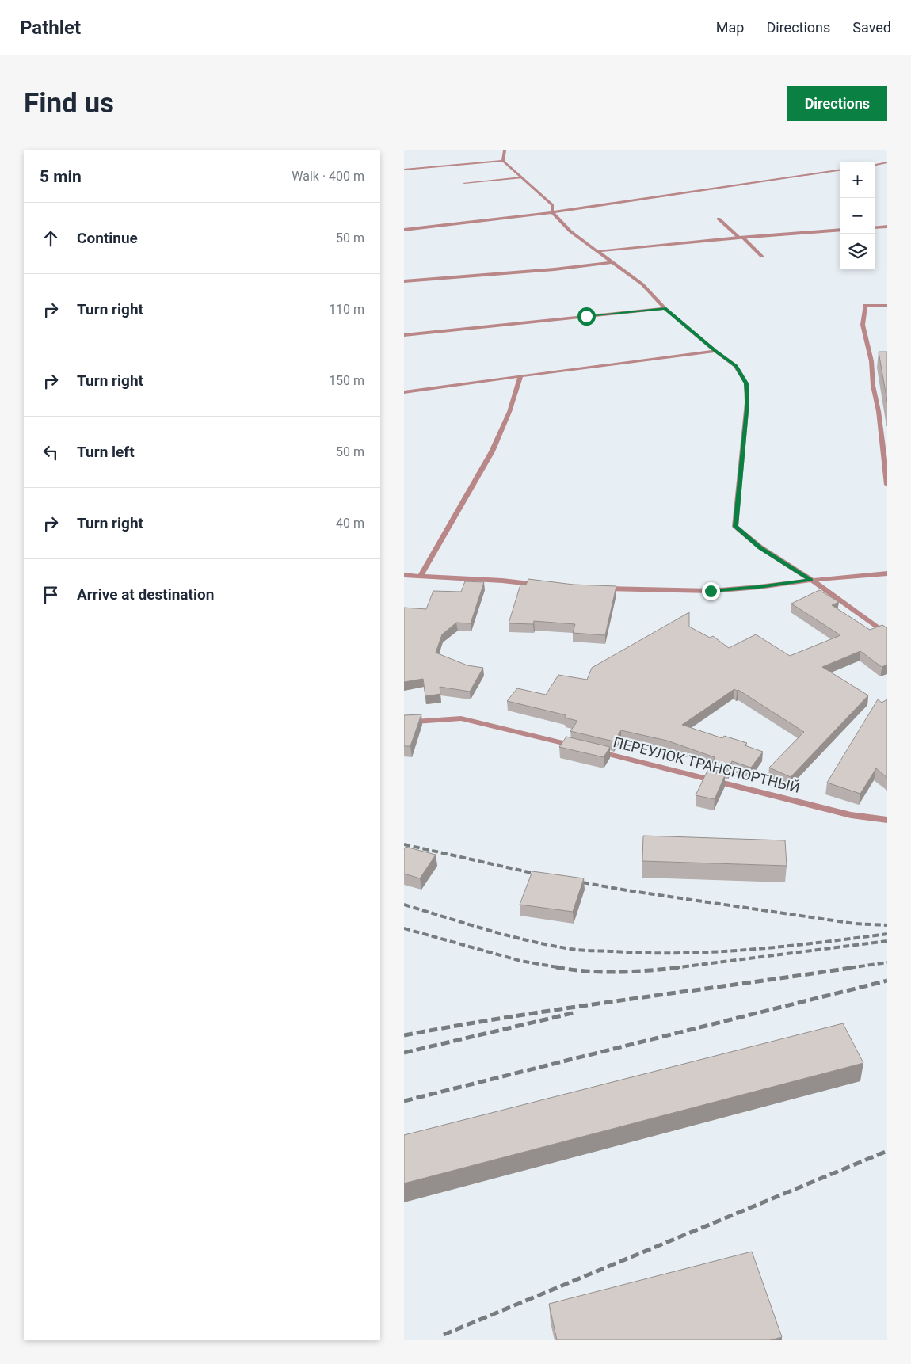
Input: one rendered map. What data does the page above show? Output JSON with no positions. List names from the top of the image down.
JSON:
{
  "streets": {
    "street": ["ПЕРЕУЛОК ТРАНСПОРТНЫЙ"]
  },
  "page": {
    "header": "Pathlet",
    "nav": ["Map", "Directions", "Saved"],
    "buttons": "Directions",
    "title": "Find us",
    "heading": ["5 min", "Walk · 400 m"],
    "map_buttons": ["+", "−"],
    "list": [
      ["Continue", "50 m"],
      ["Turn right", "110 m"],
      ["Turn right", "150 m"],
      ["Turn left", "50 m"],
      ["Turn right", "40 m"],
      "Arrive at destination"
    ]
  }
}
